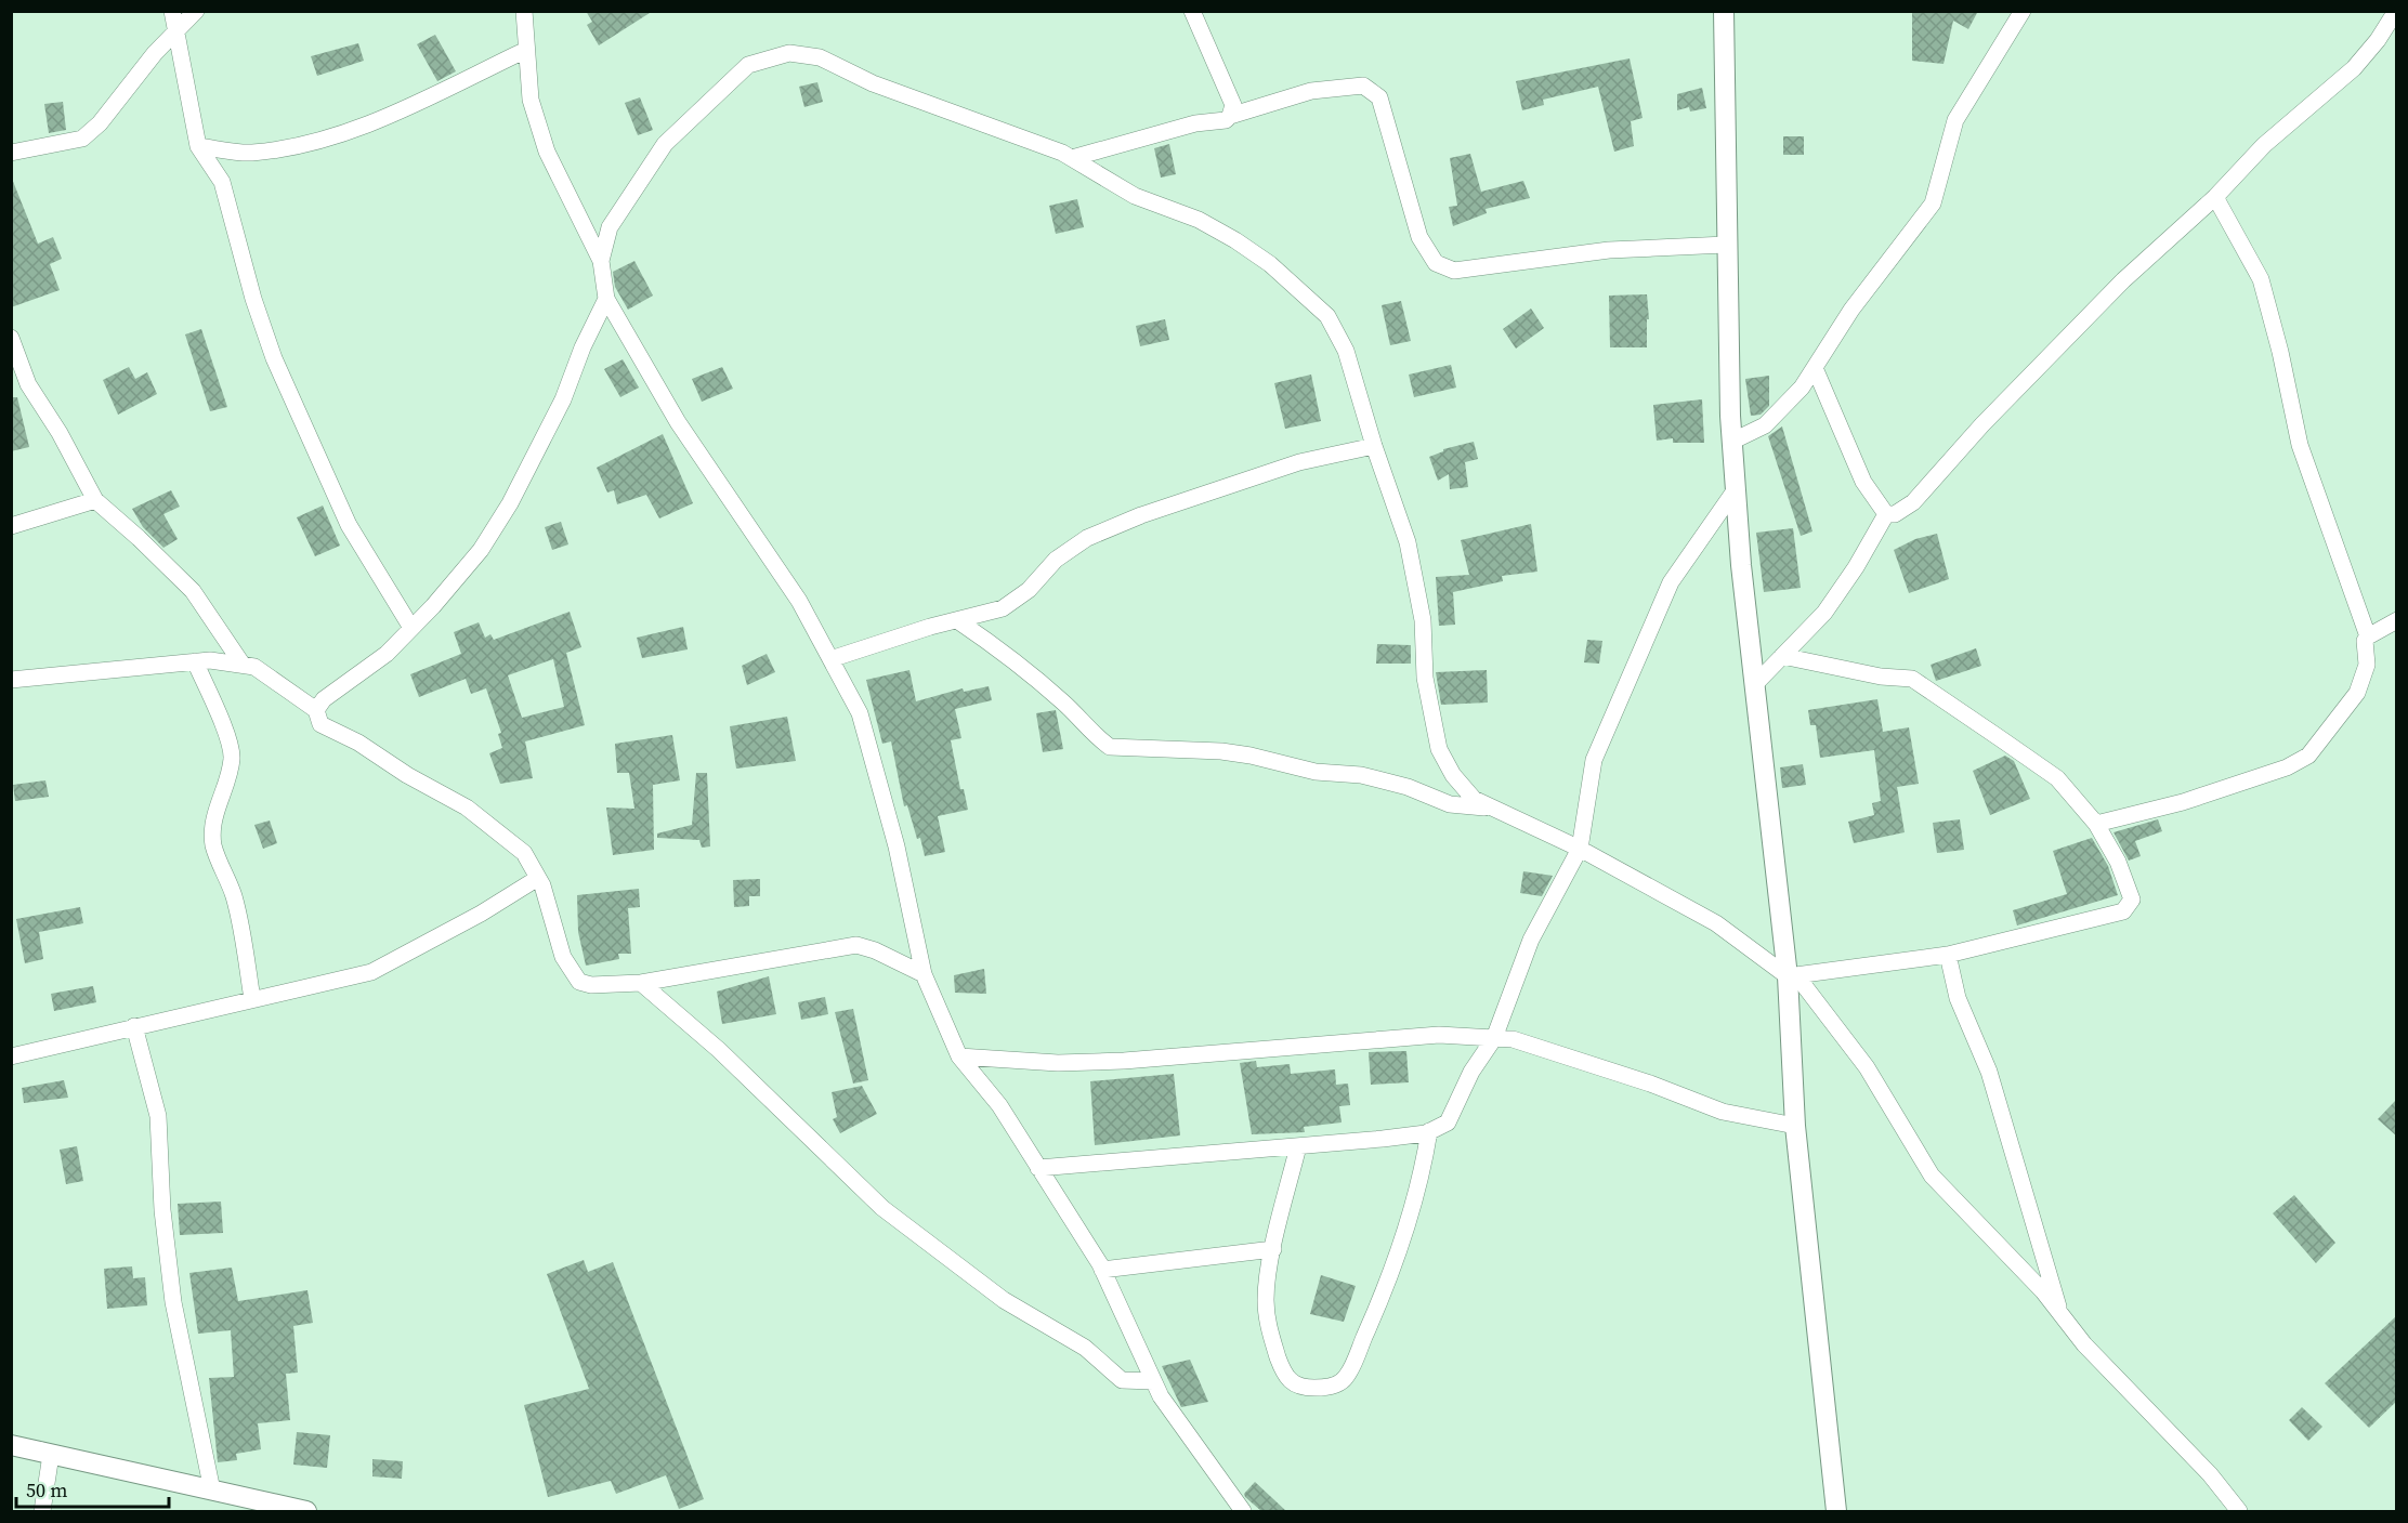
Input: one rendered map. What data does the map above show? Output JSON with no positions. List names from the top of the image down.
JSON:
{
  "scale_bar": "50 m"
}
